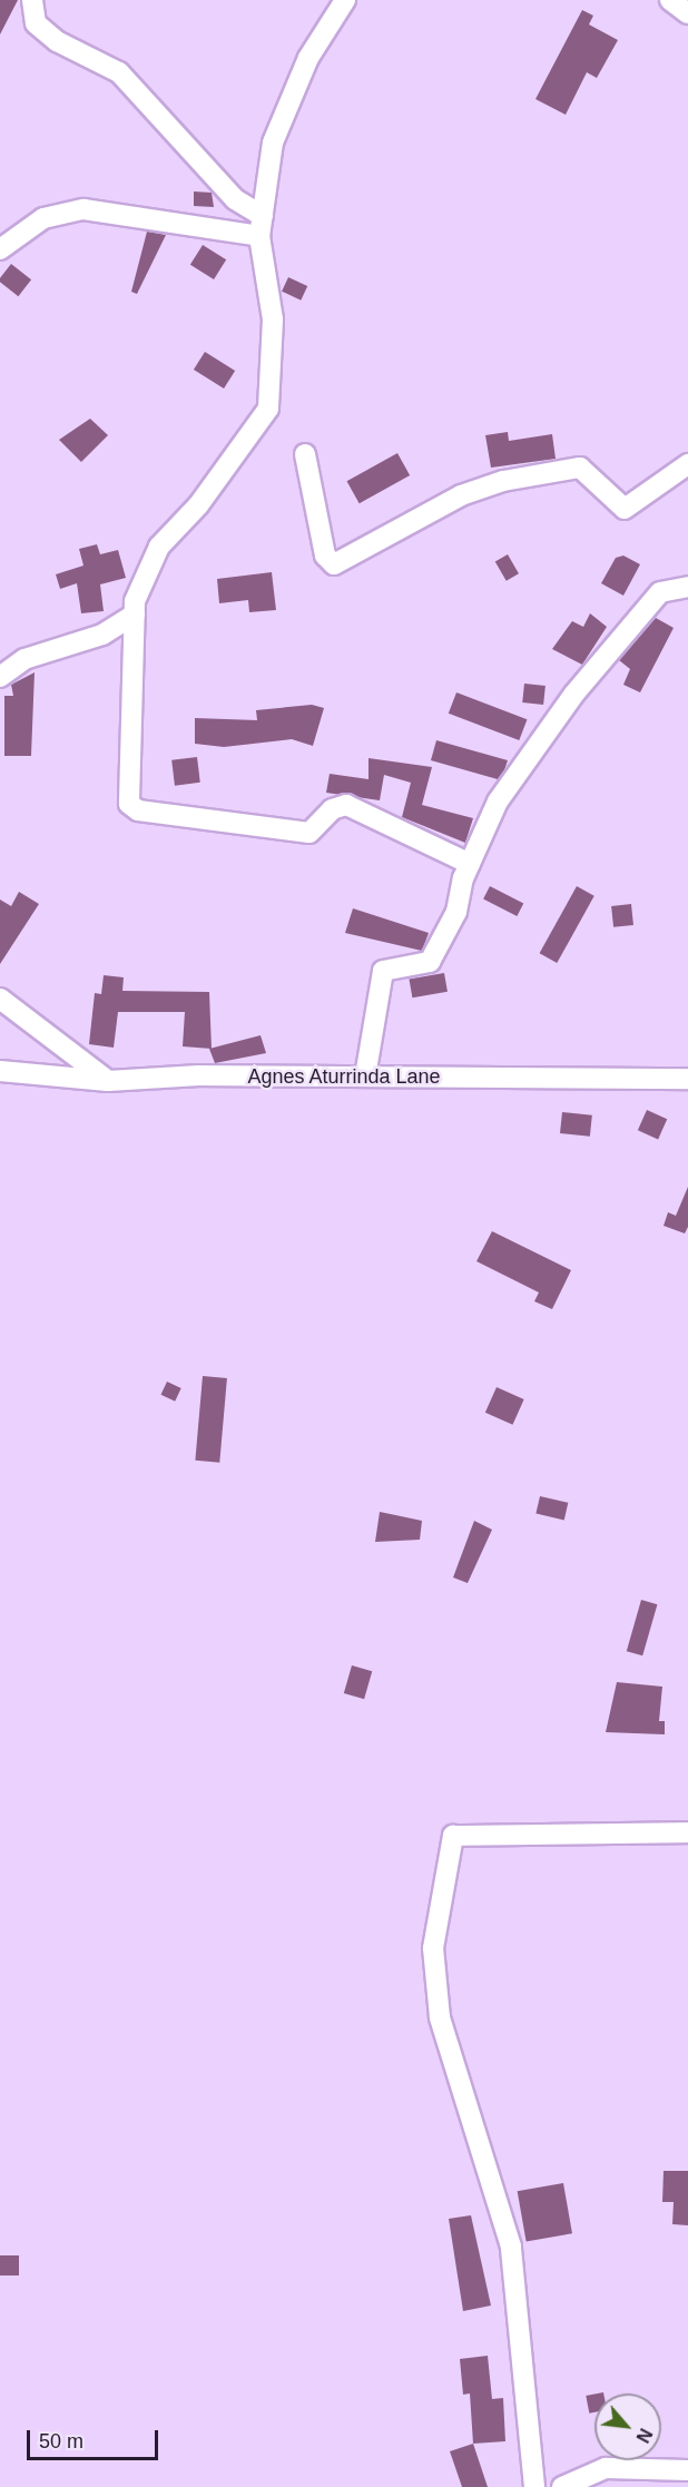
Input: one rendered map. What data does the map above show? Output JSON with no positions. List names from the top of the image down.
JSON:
{
  "streets": {
    "street": ["Agnes Aturrinda Lane"]
  },
  "scale_bar": "50 m",
  "north": "bottom right"
}
